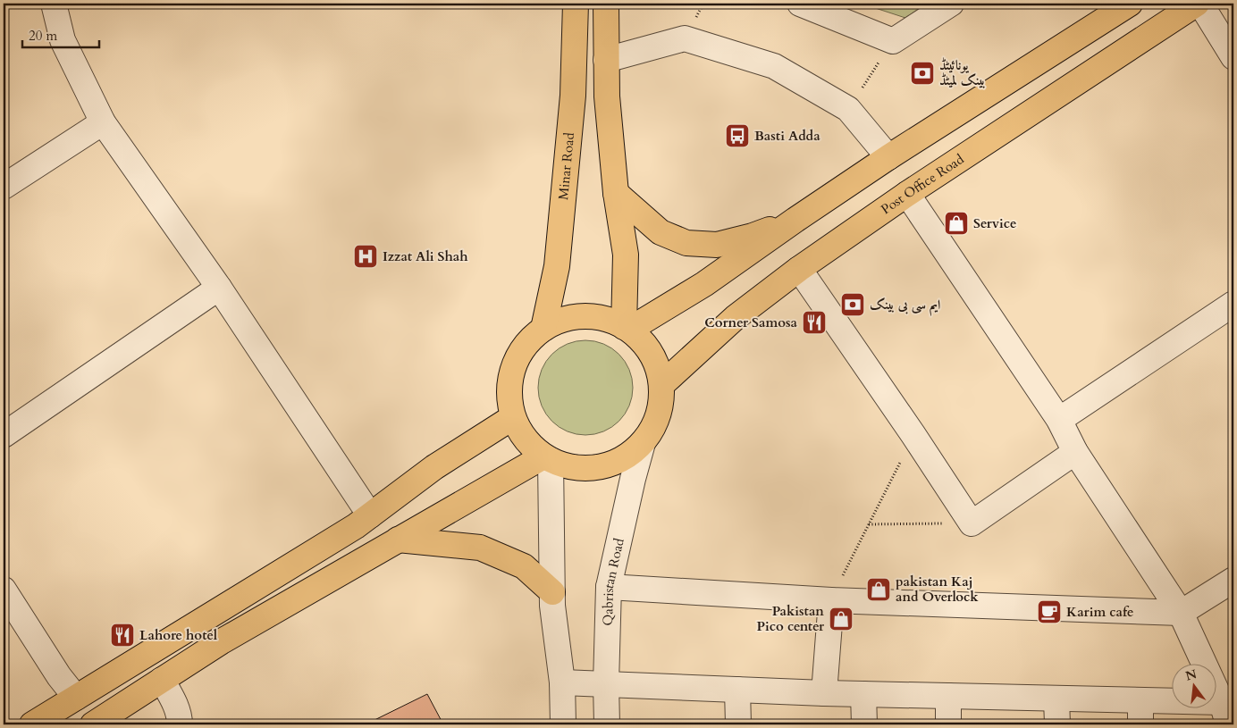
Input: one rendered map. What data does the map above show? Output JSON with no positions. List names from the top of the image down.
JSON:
{
  "streets": {
    "main road": ["Minar Road", "Post Office Road"],
    "street": ["Qabristan Road"]
  },
  "crossings": [
    ["Minar Road", "Post Office Road"],
    ["Minar Road", "Qabristan Road"],
    ["Post Office Road", "Qabristan Road"]
  ],
  "places": {
    "bank": ["یونائیٹڈ بینک لمیٹڈ", "ایم سی بی بینک"],
    "bus stop": ["Basti Adda"],
    "shop": ["Service", "pakistan Kaj and Overlock", "Pakistan Pico center"],
    "hospital": ["Izzat Ali Shah"],
    "restaurant": ["Corner Samosa", "Lahore hotel"],
    "cafe": ["Karim cafe"]
  },
  "scale_bar": "20 m",
  "north": "top"
}
